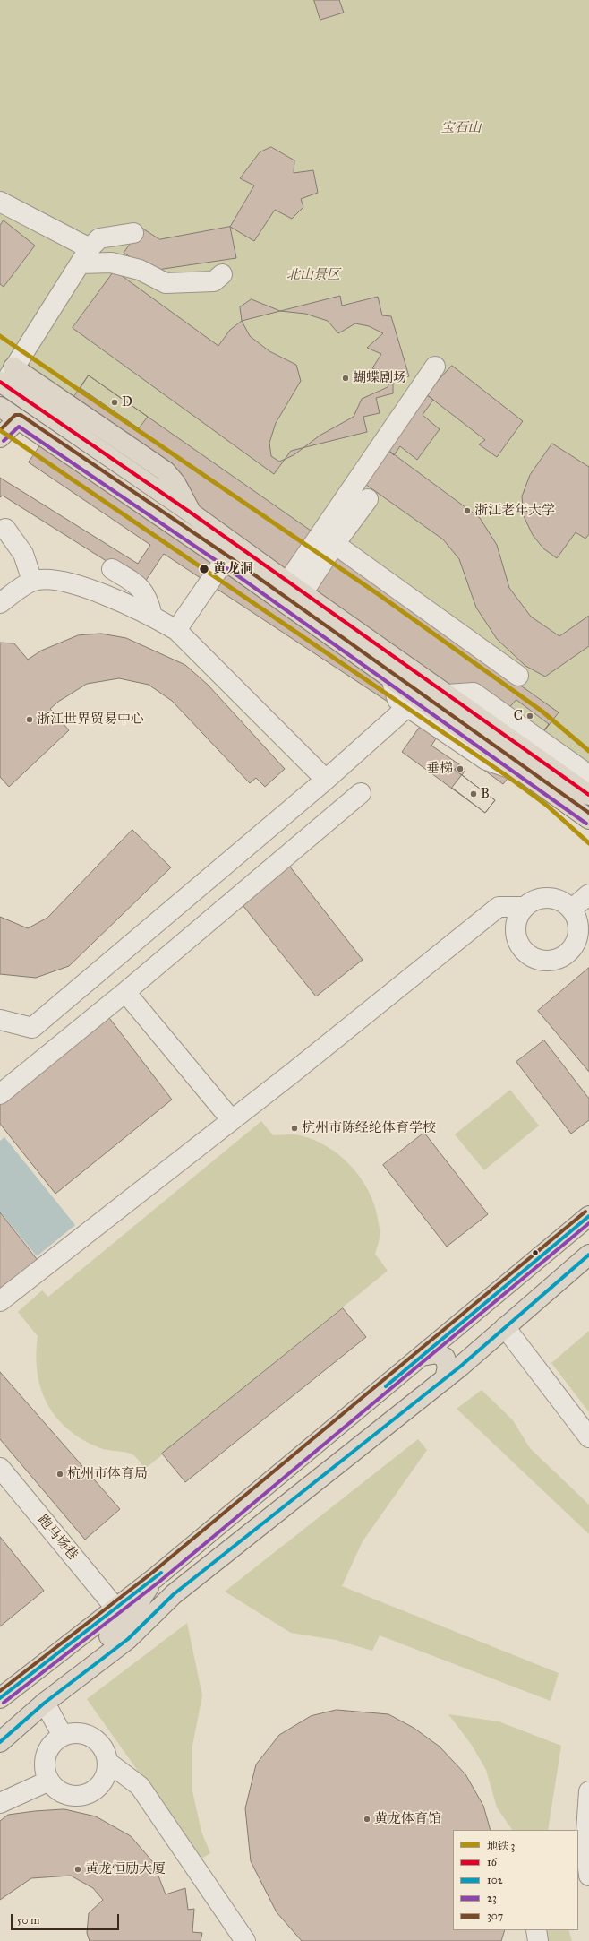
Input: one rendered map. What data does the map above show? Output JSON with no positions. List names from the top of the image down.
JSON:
{
  "streets": {
    "street": ["跑马场巷"]
  },
  "parks": ["宝石山", "北山景区"],
  "places": [
    "蝴蝶剧场",
    "D",
    "浙江老年大学",
    "黄龙洞",
    "C",
    "浙江世界贸易中心",
    "垂梯",
    "B",
    "杭州市陈经纶体育学校",
    "杭州市体育局",
    "黄龙体育馆",
    "黄龙恒励大厦"
  ],
  "lines": [
    "metro line 3",
    "transit line 16",
    "transit line 307",
    "transit line 23",
    "transit line 102"
  ],
  "legend": [
    "地铁 3",
    "16",
    "102",
    "23",
    "307"
  ],
  "scale_bar": "50 m"
}
